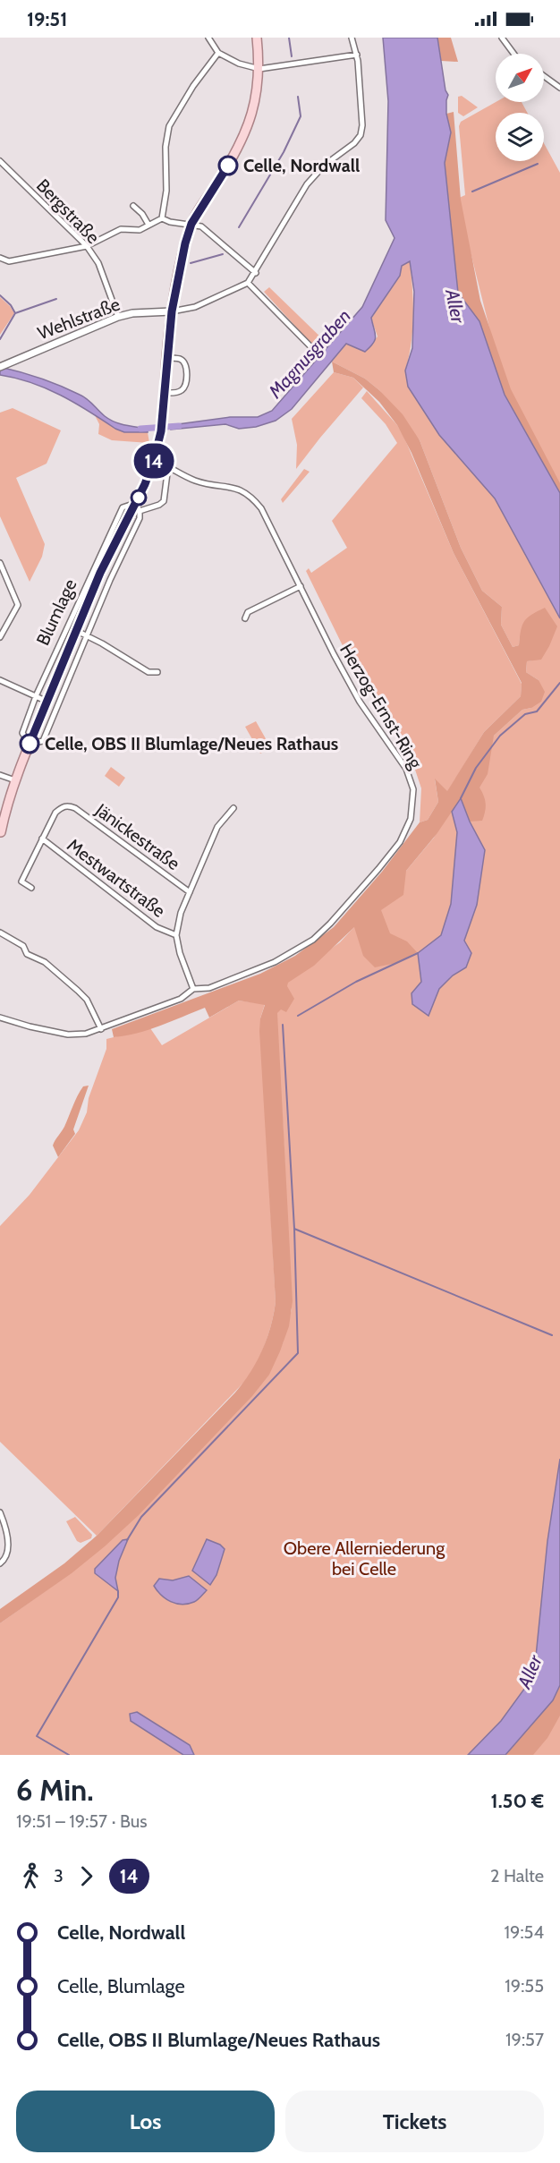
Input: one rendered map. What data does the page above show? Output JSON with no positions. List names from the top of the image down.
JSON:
{
  "streets": {
    "main road": ["Blumlage"],
    "street": [
      "Bergstraße",
      "Wehlstraße",
      "Herzog-Ernst-Ring",
      "Jänickestraße",
      "Mestwartstraße"
    ]
  },
  "crossings": [
    ["Bergstraße", "Wehlstraße"],
    ["Wehlstraße", "Blumlage"],
    ["Blumlage", "Herzog-Ernst-Ring"],
    ["Jänickestraße", "Mestwartstraße"]
  ],
  "water": ["Aller", "Magnusgraben"],
  "parks": ["Obere Allerniederung bei Celle"],
  "places": ["Celle, Nordwall", "Celle, OBS II Blumlage/Neues Rathaus"],
  "lines": ["bus line 14"],
  "north": "top right",
  "page": {
    "status": "19:51",
    "on_map": "14",
    "heading": ["6 Min.", "19:51 – 19:57 · Bus", "1.50 €"],
    "legs": ["3", "14", "2 Halte"],
    "list": [
      {
        "name": "Celle, Nordwall",
        "value": "19:54"
      },
      {
        "name": "Celle, Blumlage",
        "value": "19:55"
      },
      {
        "name": "Celle, OBS II Blumlage/Neues Rathaus",
        "value": "19:57"
      }
    ],
    "buttons": ["Los", "Tickets"]
  }
}
